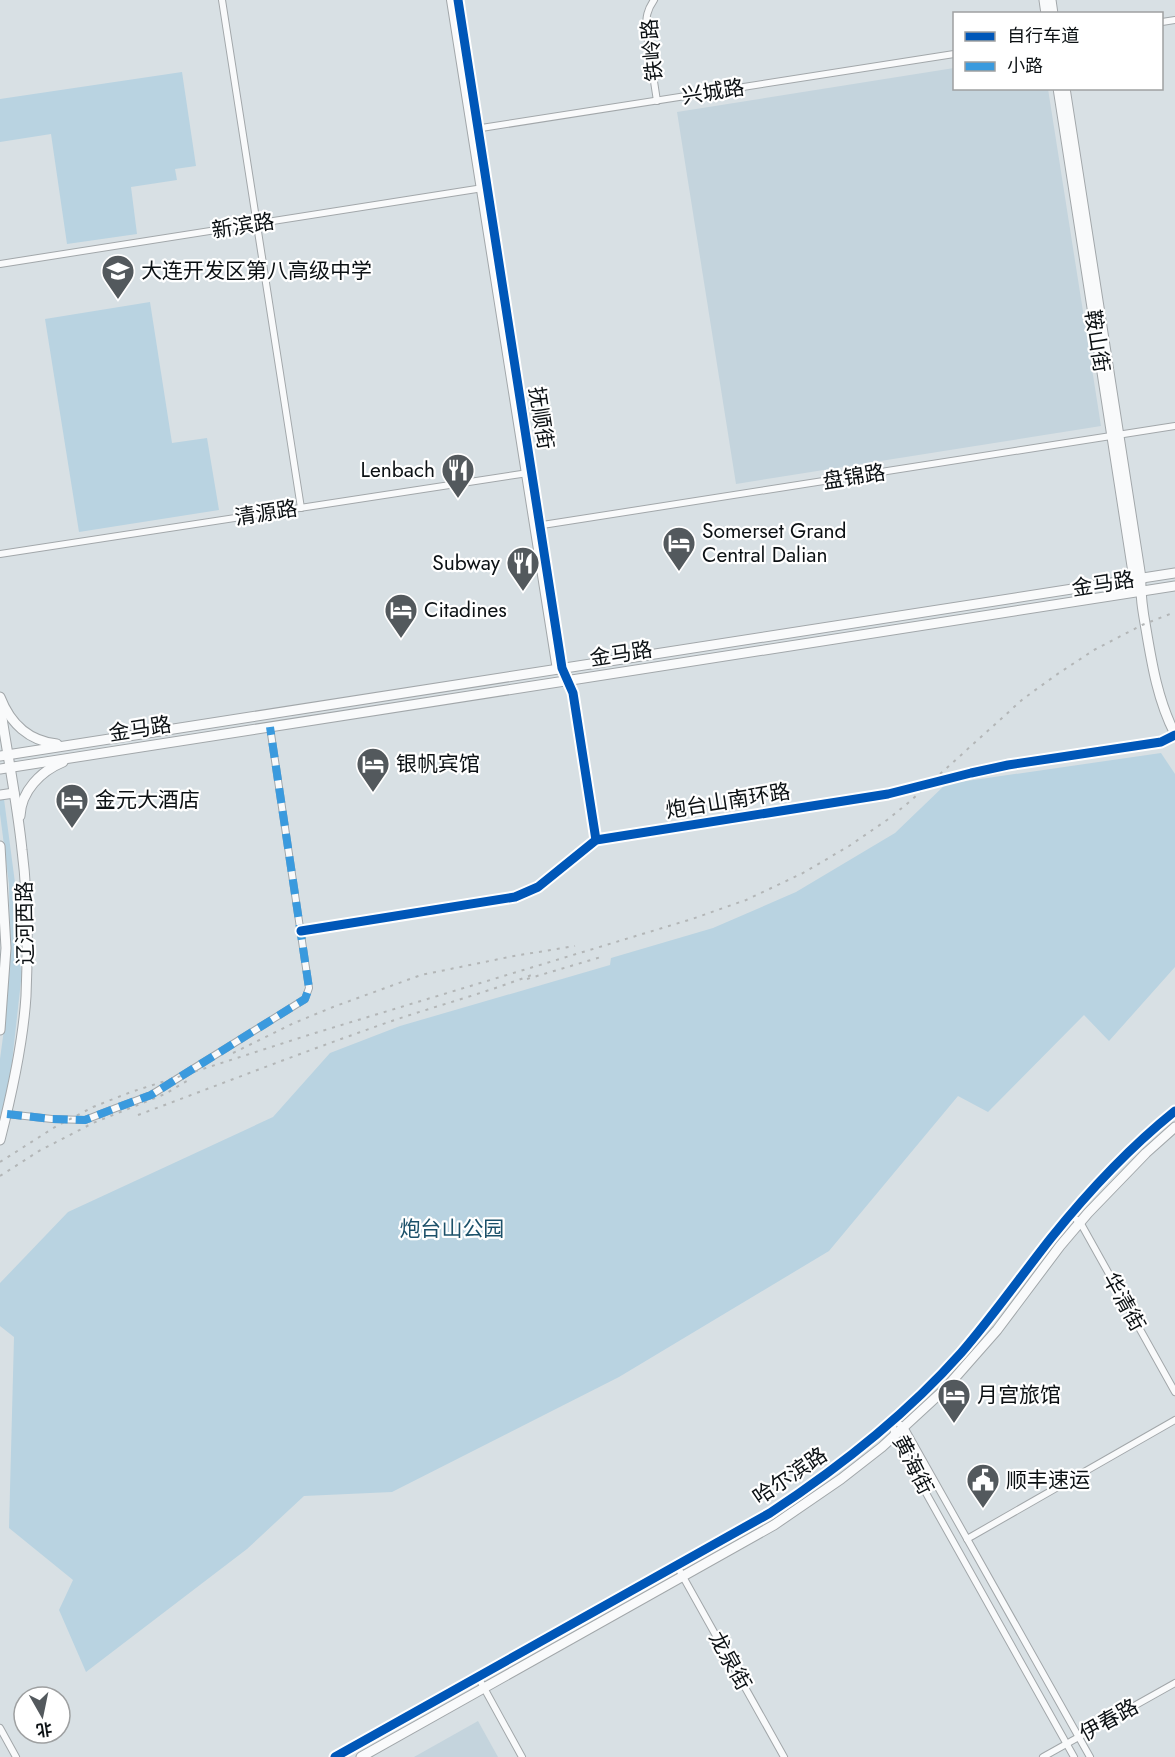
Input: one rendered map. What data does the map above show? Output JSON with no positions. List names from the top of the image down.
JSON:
{
  "streets": {
    "street": [
      "铁岭路",
      "兴城路",
      "新滨路",
      "鞍山街",
      "抚顺街",
      "盘锦路",
      "清源路",
      "金马路",
      "炮台山南环路",
      "辽河西路",
      "华清街",
      "黄海街",
      "哈尔滨路",
      "龙泉街",
      "伊春路"
    ]
  },
  "crossings": [
    ["铁岭路", "兴城路"],
    ["兴城路", "抚顺街"],
    ["新滨路", "抚顺街"],
    ["鞍山街", "盘锦路"],
    ["鞍山街", "金马路"],
    ["鞍山街", "炮台山南环路"],
    ["抚顺街", "盘锦路"],
    ["抚顺街", "清源路"],
    ["抚顺街", "金马路"],
    ["抚顺街", "炮台山南环路"],
    ["金马路", "辽河西路"],
    ["华清街", "哈尔滨路"],
    ["黄海街", "哈尔滨路"],
    ["黄海街", "伊春路"],
    ["哈尔滨路", "龙泉街"]
  ],
  "parks": ["炮台山公园"],
  "places": {
    "school or university": ["大连开发区第八高级中学"],
    "restaurant": ["Lenbach", "Subway"],
    "hotel": [
      "Somerset Grand Central Dalian",
      "Citadines",
      "银帆宾馆",
      "金元大酒店",
      "月宫旅馆"
    ],
    "public building": ["顺丰速运"]
  },
  "legend": ["自行车道", "小路"],
  "north": "bottom"
}
